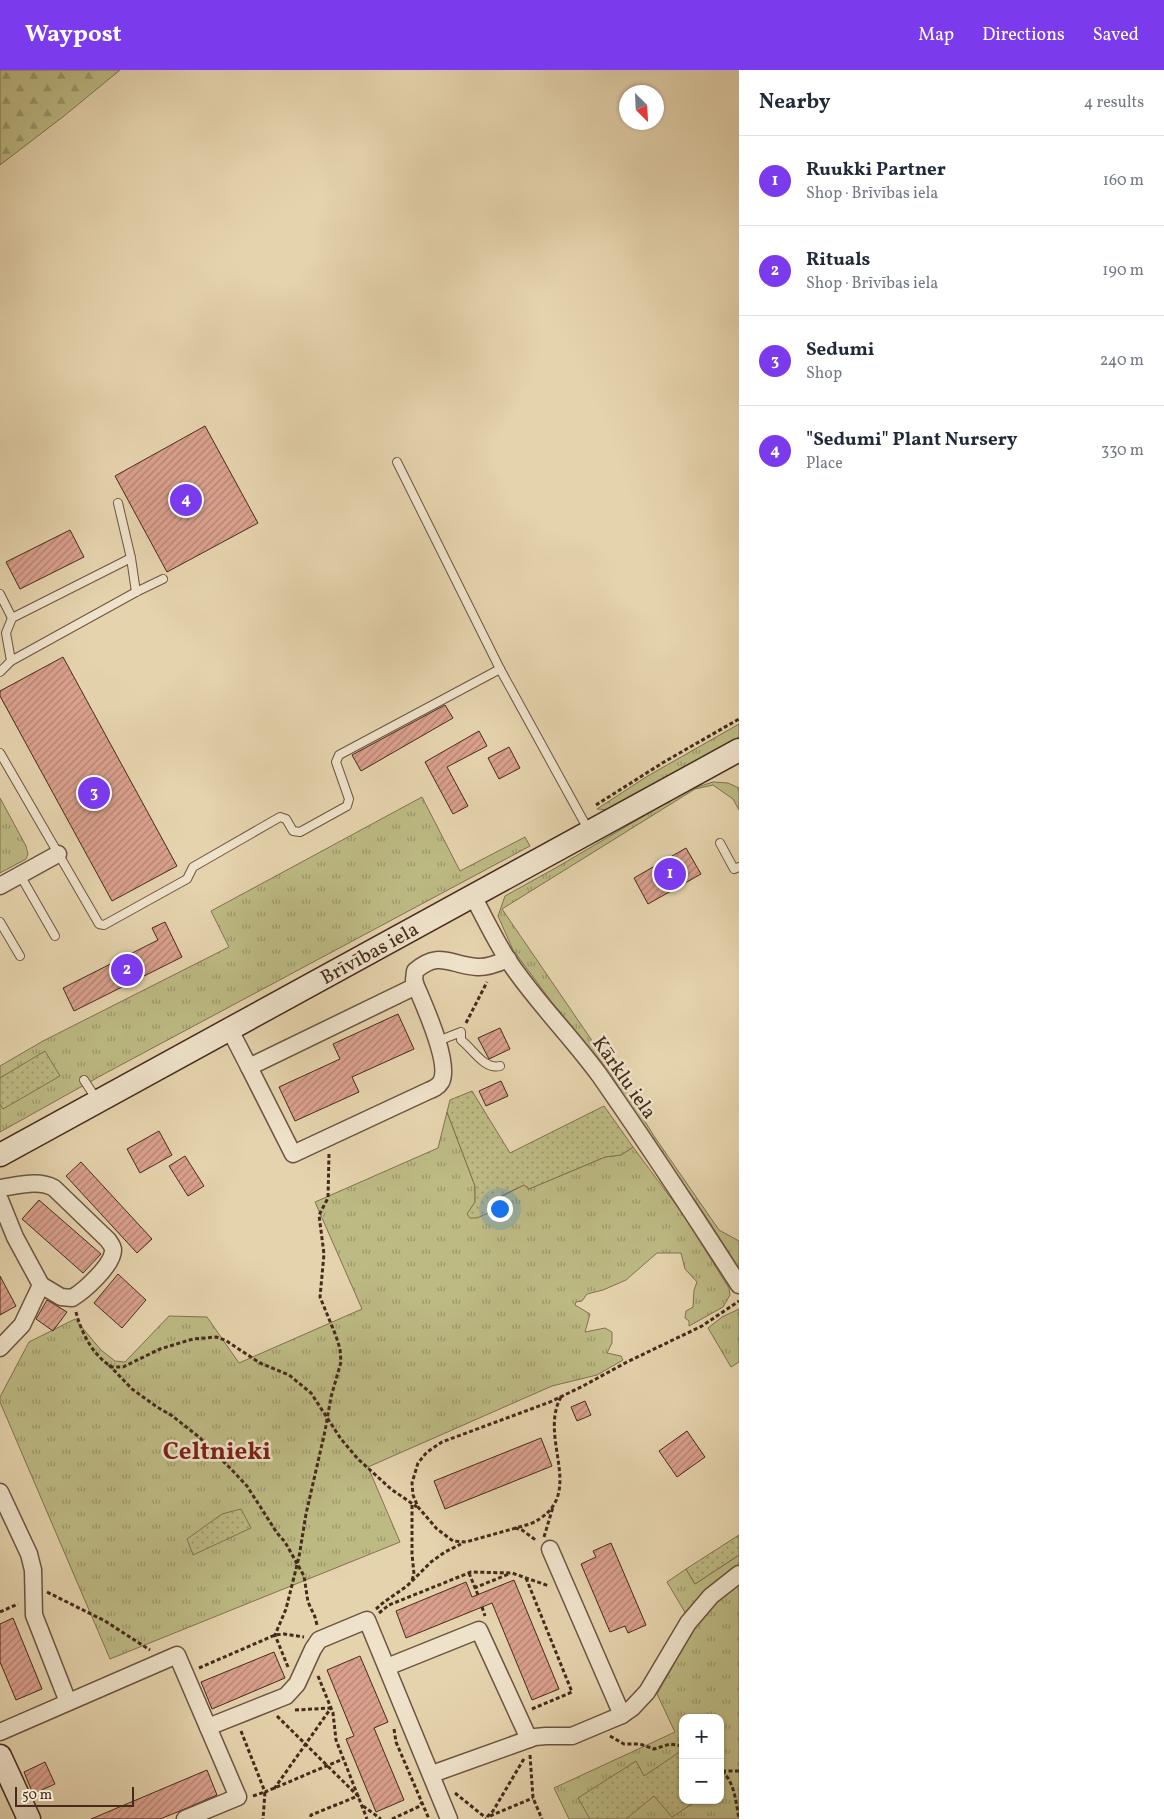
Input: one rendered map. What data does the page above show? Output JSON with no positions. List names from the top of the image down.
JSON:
{
  "streets": {
    "main road": ["Brīvības iela"],
    "street": ["Kārklu iela"]
  },
  "crossings": [
    ["Brīvības iela", "Kārklu iela"]
  ],
  "districts": ["Celtnieki"],
  "scale_bar": "50 m",
  "north": "bottom right",
  "page": {
    "header": "Waypost",
    "nav": ["Map", "Directions", "Saved"],
    "heading": ["Nearby", "4 results"],
    "list": [
      {
        "mark": "1",
        "name": "Ruukki Partner",
        "note": "Shop · Brīvības iela",
        "value": "160 m"
      },
      {
        "mark": "2",
        "name": "Rituals",
        "note": "Shop · Brīvības iela",
        "value": "190 m"
      },
      {
        "mark": "3",
        "name": "Sedumi",
        "note": "Shop",
        "value": "240 m"
      },
      {
        "mark": "4",
        "name": "\"Sedumi\" Plant Nursery",
        "note": "Place",
        "value": "330 m"
      }
    ],
    "pins": [
      "4",
      "3",
      "1",
      "2"
    ],
    "map_buttons": ["+", "−"],
    "scale": "50 m"
  }
}
